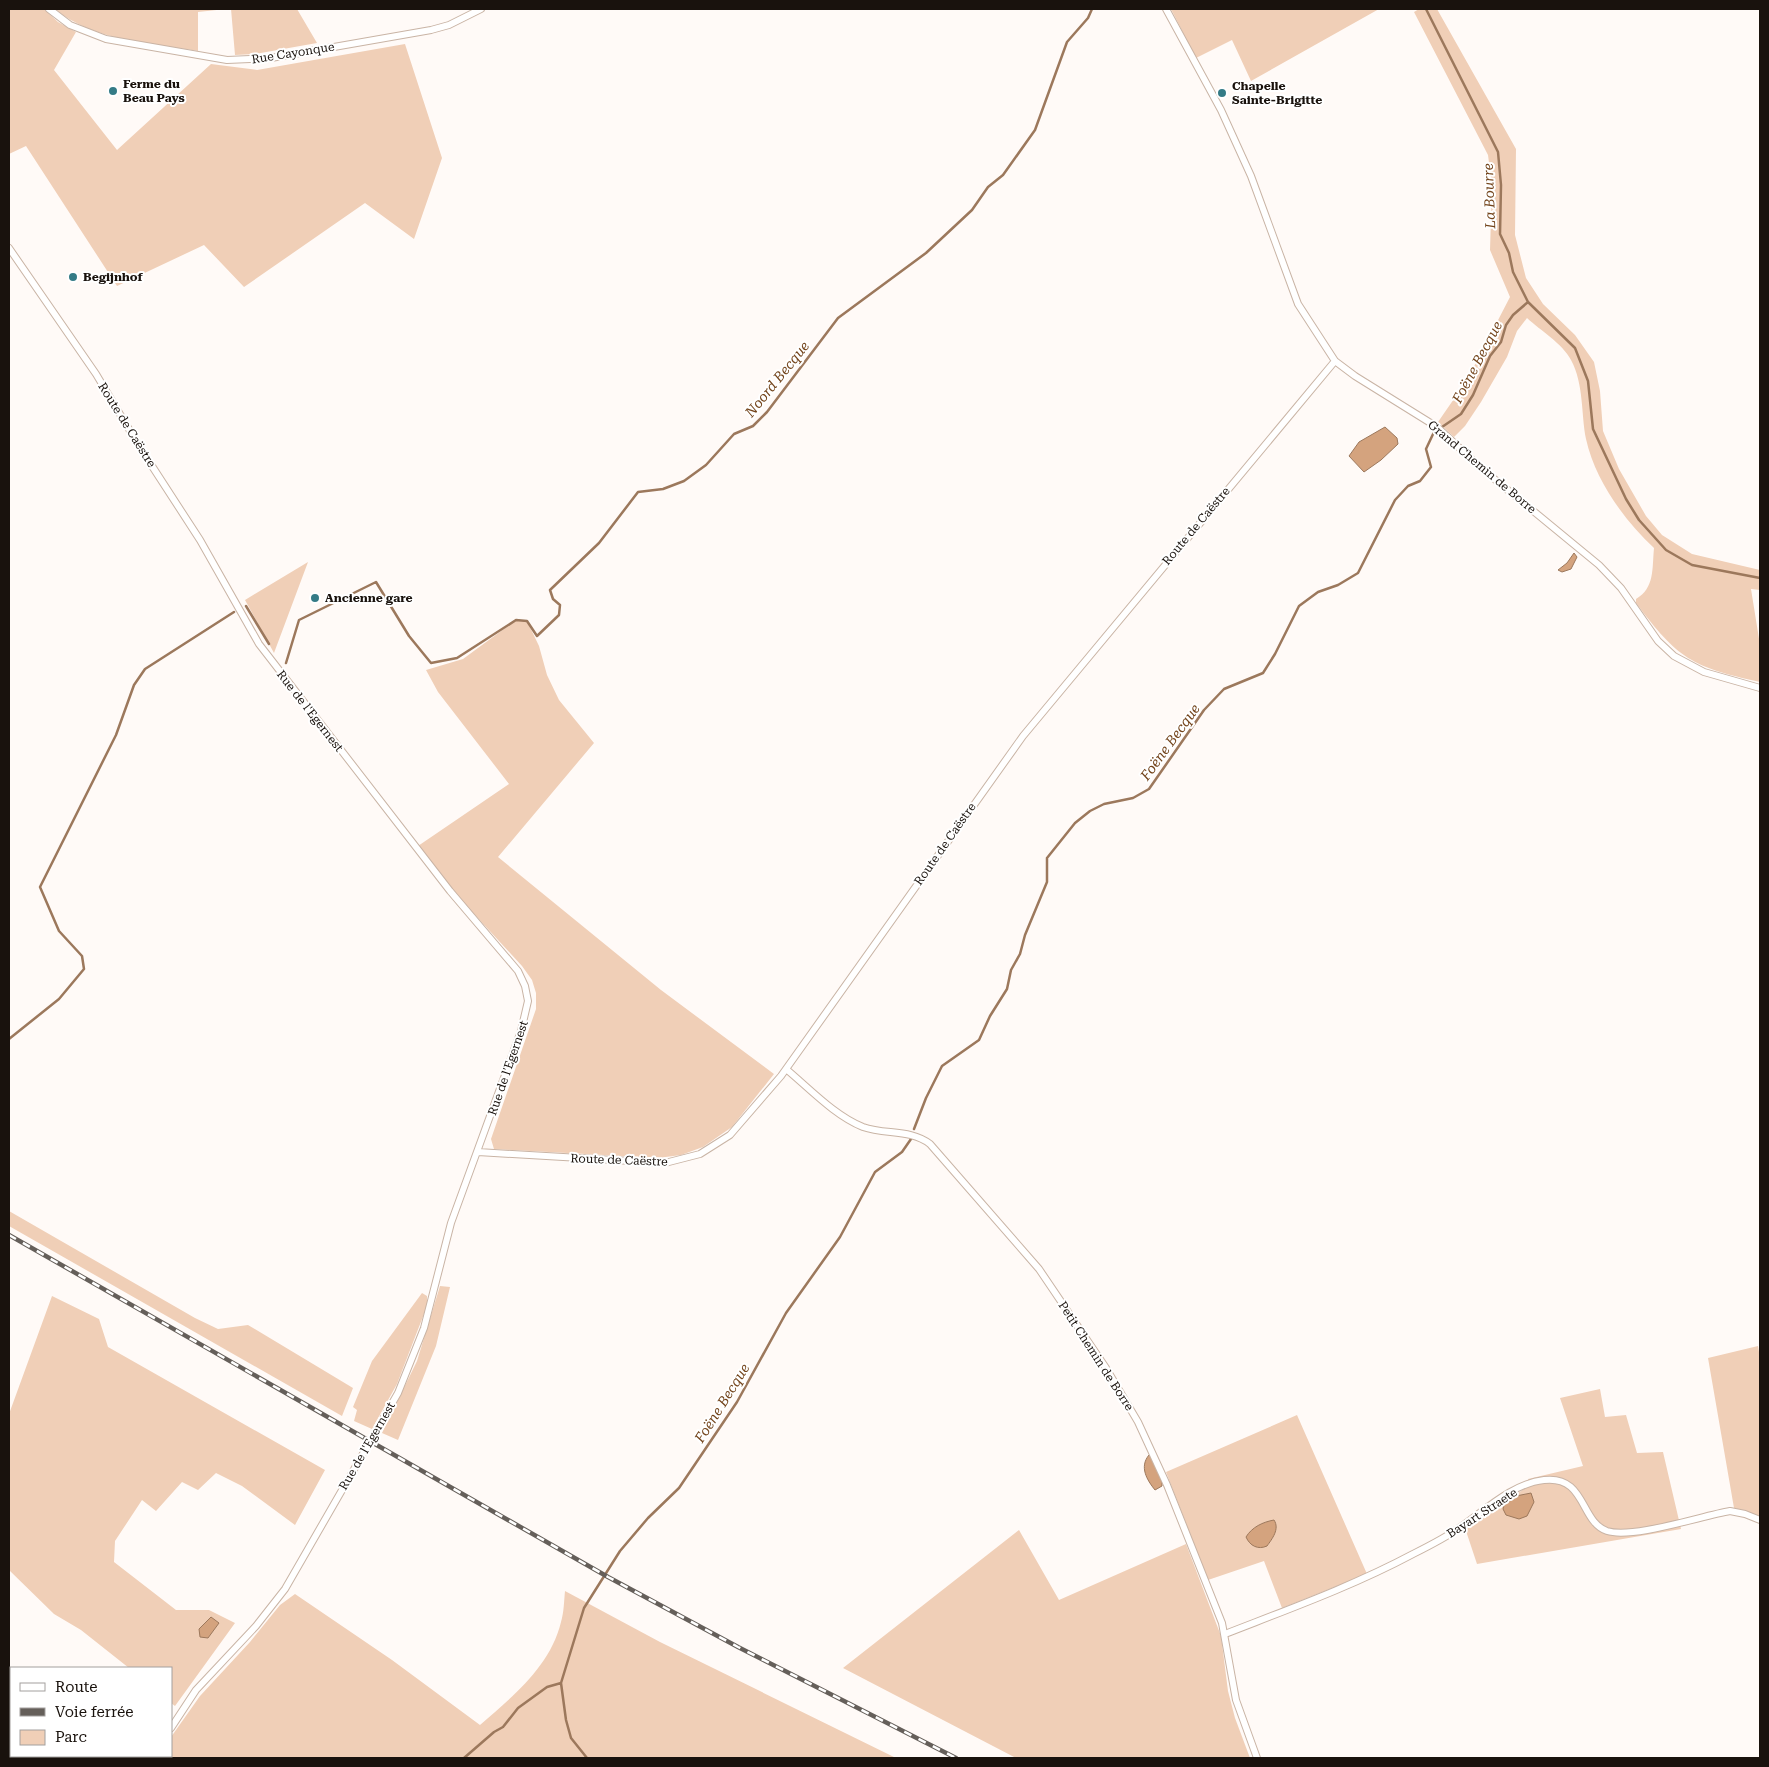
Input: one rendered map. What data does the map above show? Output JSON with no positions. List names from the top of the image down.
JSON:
{
  "streets": {
    "street": [
      "Rue Cayonque",
      "Route de Caëstre",
      "Grand Chemin de Borre",
      "Rue de l'Egernest",
      "Petit Chemin de Borre",
      "Bayart Straete"
    ]
  },
  "crossings": [
    ["Route de Caëstre", "Grand Chemin de Borre"],
    ["Route de Caëstre", "Rue de l'Egernest"],
    ["Route de Caëstre", "Petit Chemin de Borre"],
    ["Petit Chemin de Borre", "Bayart Straete"]
  ],
  "water": ["La Bourre", "Foëne Becque", "Noord Becque"],
  "places": [
    "Ferme du Beau Pays",
    "Chapelle Sainte-Brigitte",
    "Begijnhof",
    "Ancienne gare"
  ],
  "legend": ["Route", "Voie ferrée", "Parc"]
}
